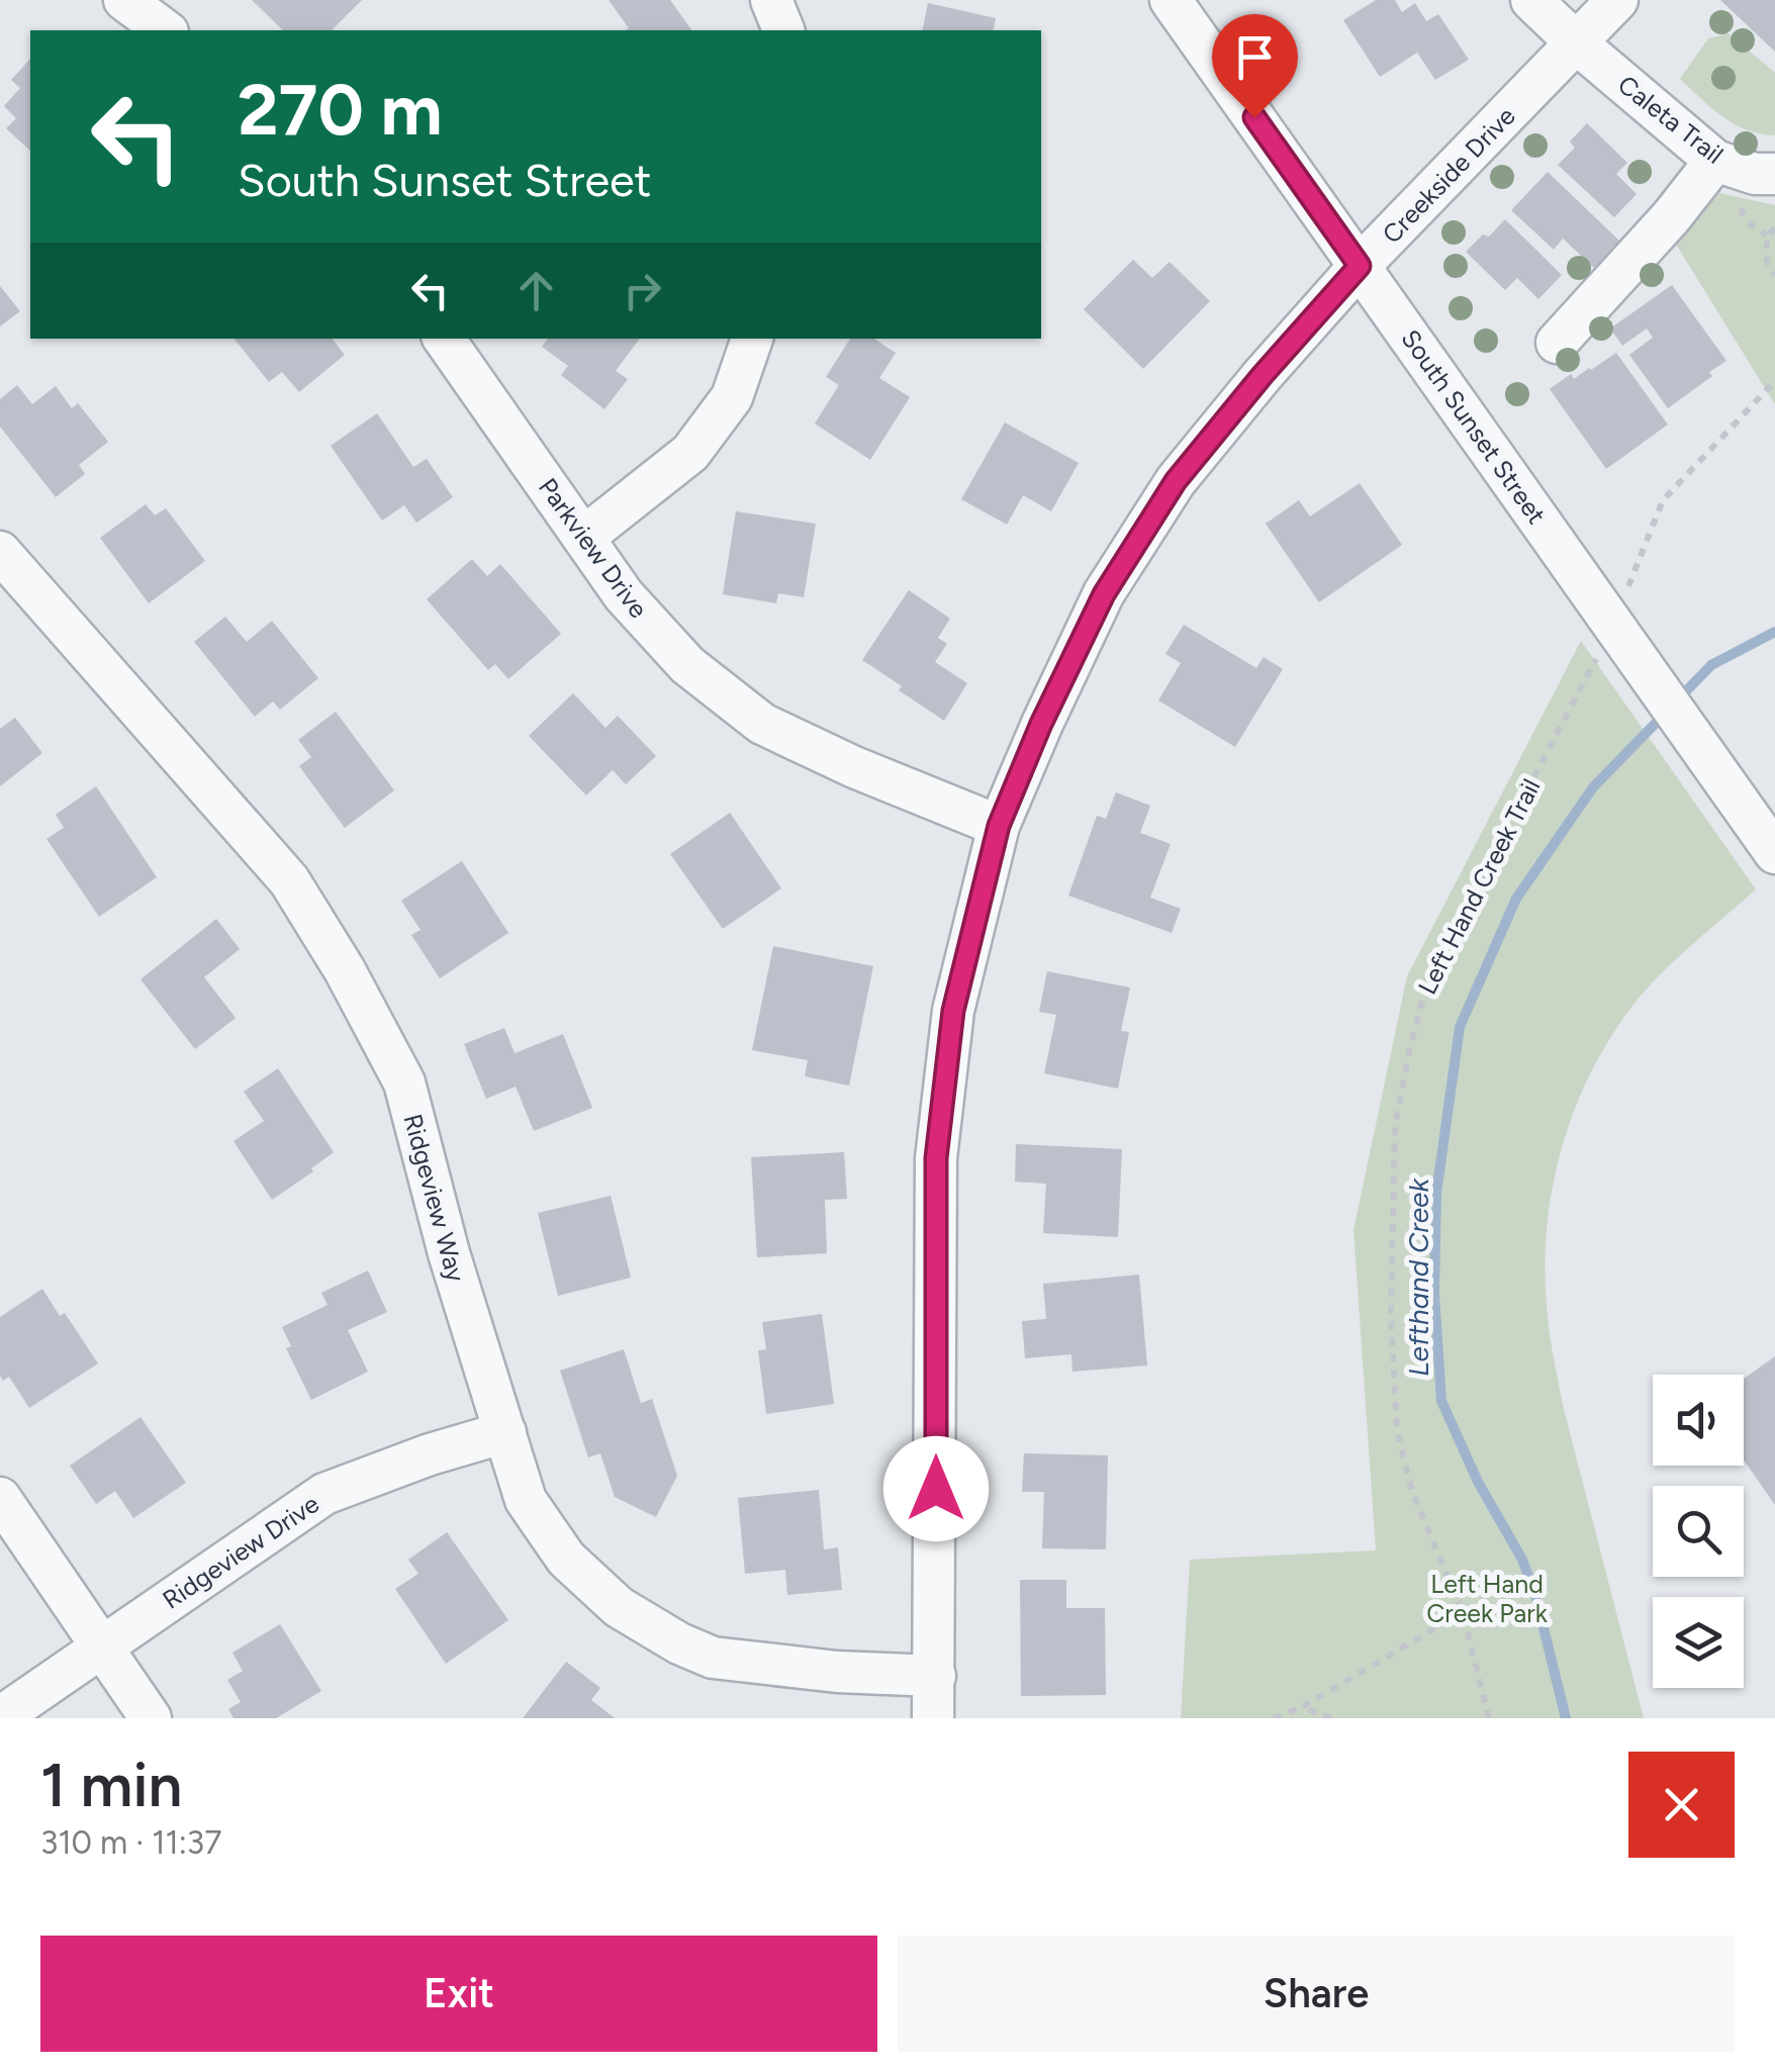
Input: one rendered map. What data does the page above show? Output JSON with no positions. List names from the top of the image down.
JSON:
{
  "streets": {
    "street": [
      "Caleta Trail",
      "Creekside Drive",
      "South Sunset Street",
      "Parkview Drive",
      "Ridgeview Way",
      "Ridgeview Drive"
    ],
    "path": ["Left Hand Creek Trail"]
  },
  "crossings": [
    ["Caleta Trail", "Creekside Drive"],
    ["Creekside Drive", "South Sunset Street"],
    ["Creekside Drive", "Parkview Drive"],
    ["Creekside Drive", "Ridgeview Way"],
    ["Ridgeview Way", "Ridgeview Drive"]
  ],
  "water": ["Lefthand Creek"],
  "parks": ["Left Hand Creek Park"],
  "page": {
    "turn": ["270 m", "South Sunset Street"],
    "heading": ["1 min", "310 m · 11:37"],
    "buttons": ["Exit", "Share"]
  }
}
